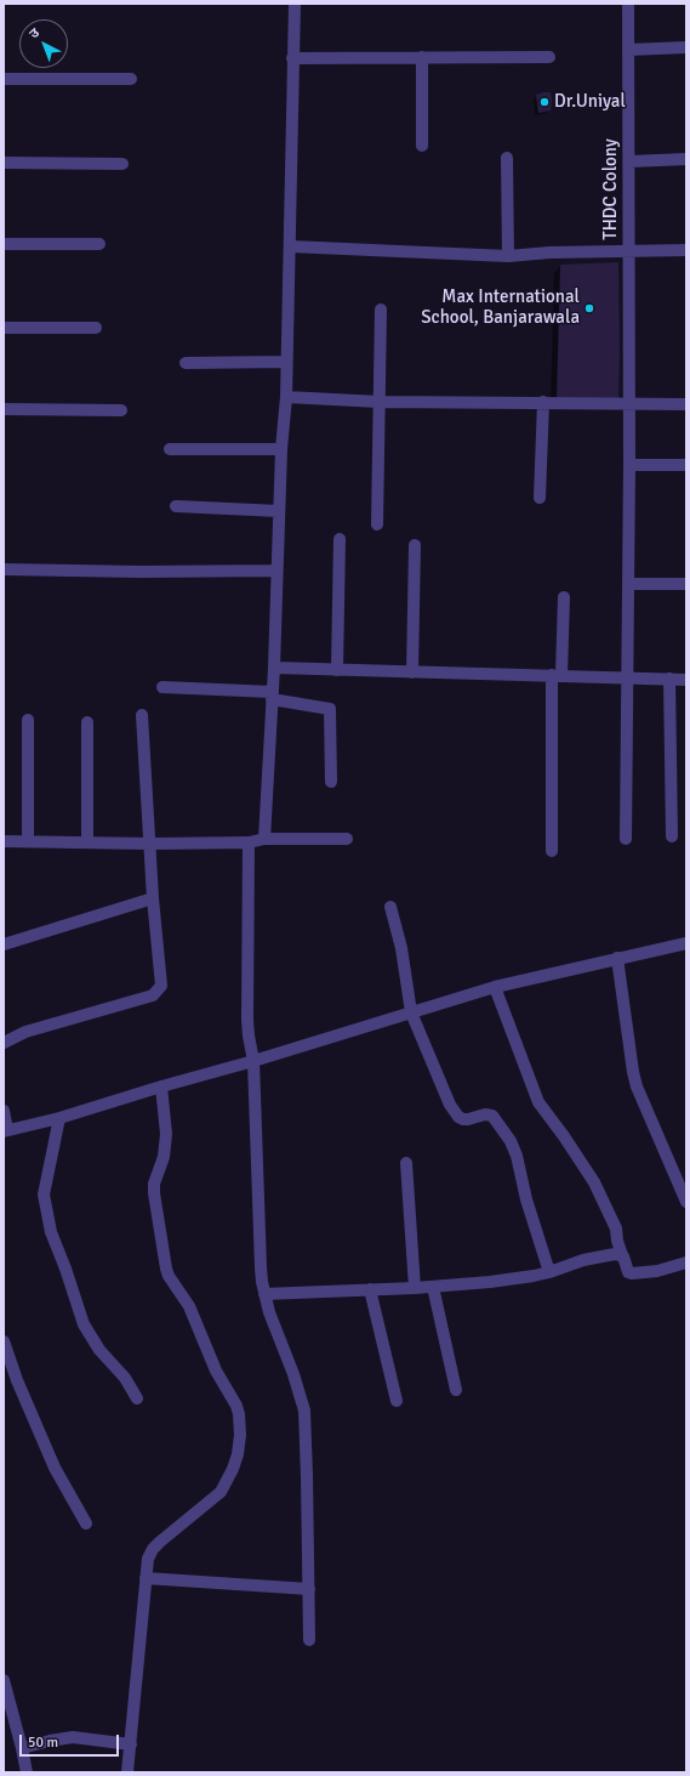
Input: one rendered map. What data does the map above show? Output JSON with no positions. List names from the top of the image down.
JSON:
{
  "streets": {
    "street": ["THDC Colony"]
  },
  "places": ["Dr.Uniyal", "Max International School, Banjarawala"],
  "scale_bar": "50 m",
  "north": "top left"
}
